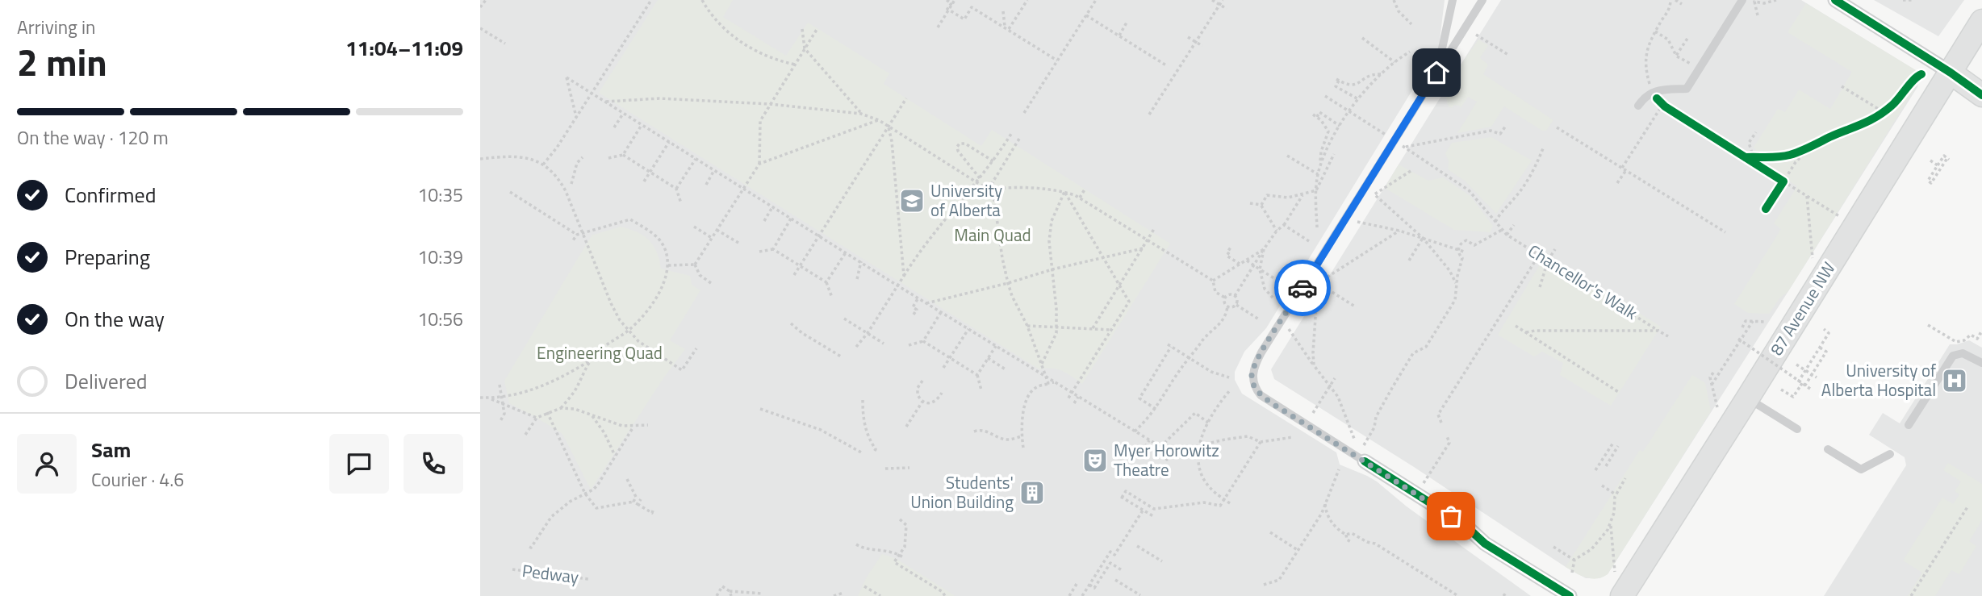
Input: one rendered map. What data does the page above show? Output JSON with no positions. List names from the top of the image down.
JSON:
{
  "streets": {
    "main road": ["87 Avenue NW"],
    "path": ["Chancellor's Walk", "Pedway"]
  },
  "parks": ["Main Quad", "Engineering Quad"],
  "places": {
    "school or university": ["University of Alberta"],
    "hospital": ["University of Alberta Hospital"],
    "theatre": ["Myer Horowitz Theatre"],
    "building": ["Students' Union Building"]
  },
  "page": {
    "heading": ["2 min", "Arriving in", "11:04–11:09"],
    "panel": ["Sam", "Courier · 4.6"],
    "bar": "On the way · 120 m",
    "list": [
      ["Confirmed", "10:35"],
      ["Preparing", "10:39"],
      ["On the way", "10:56"],
      "Delivered"
    ]
  }
}
